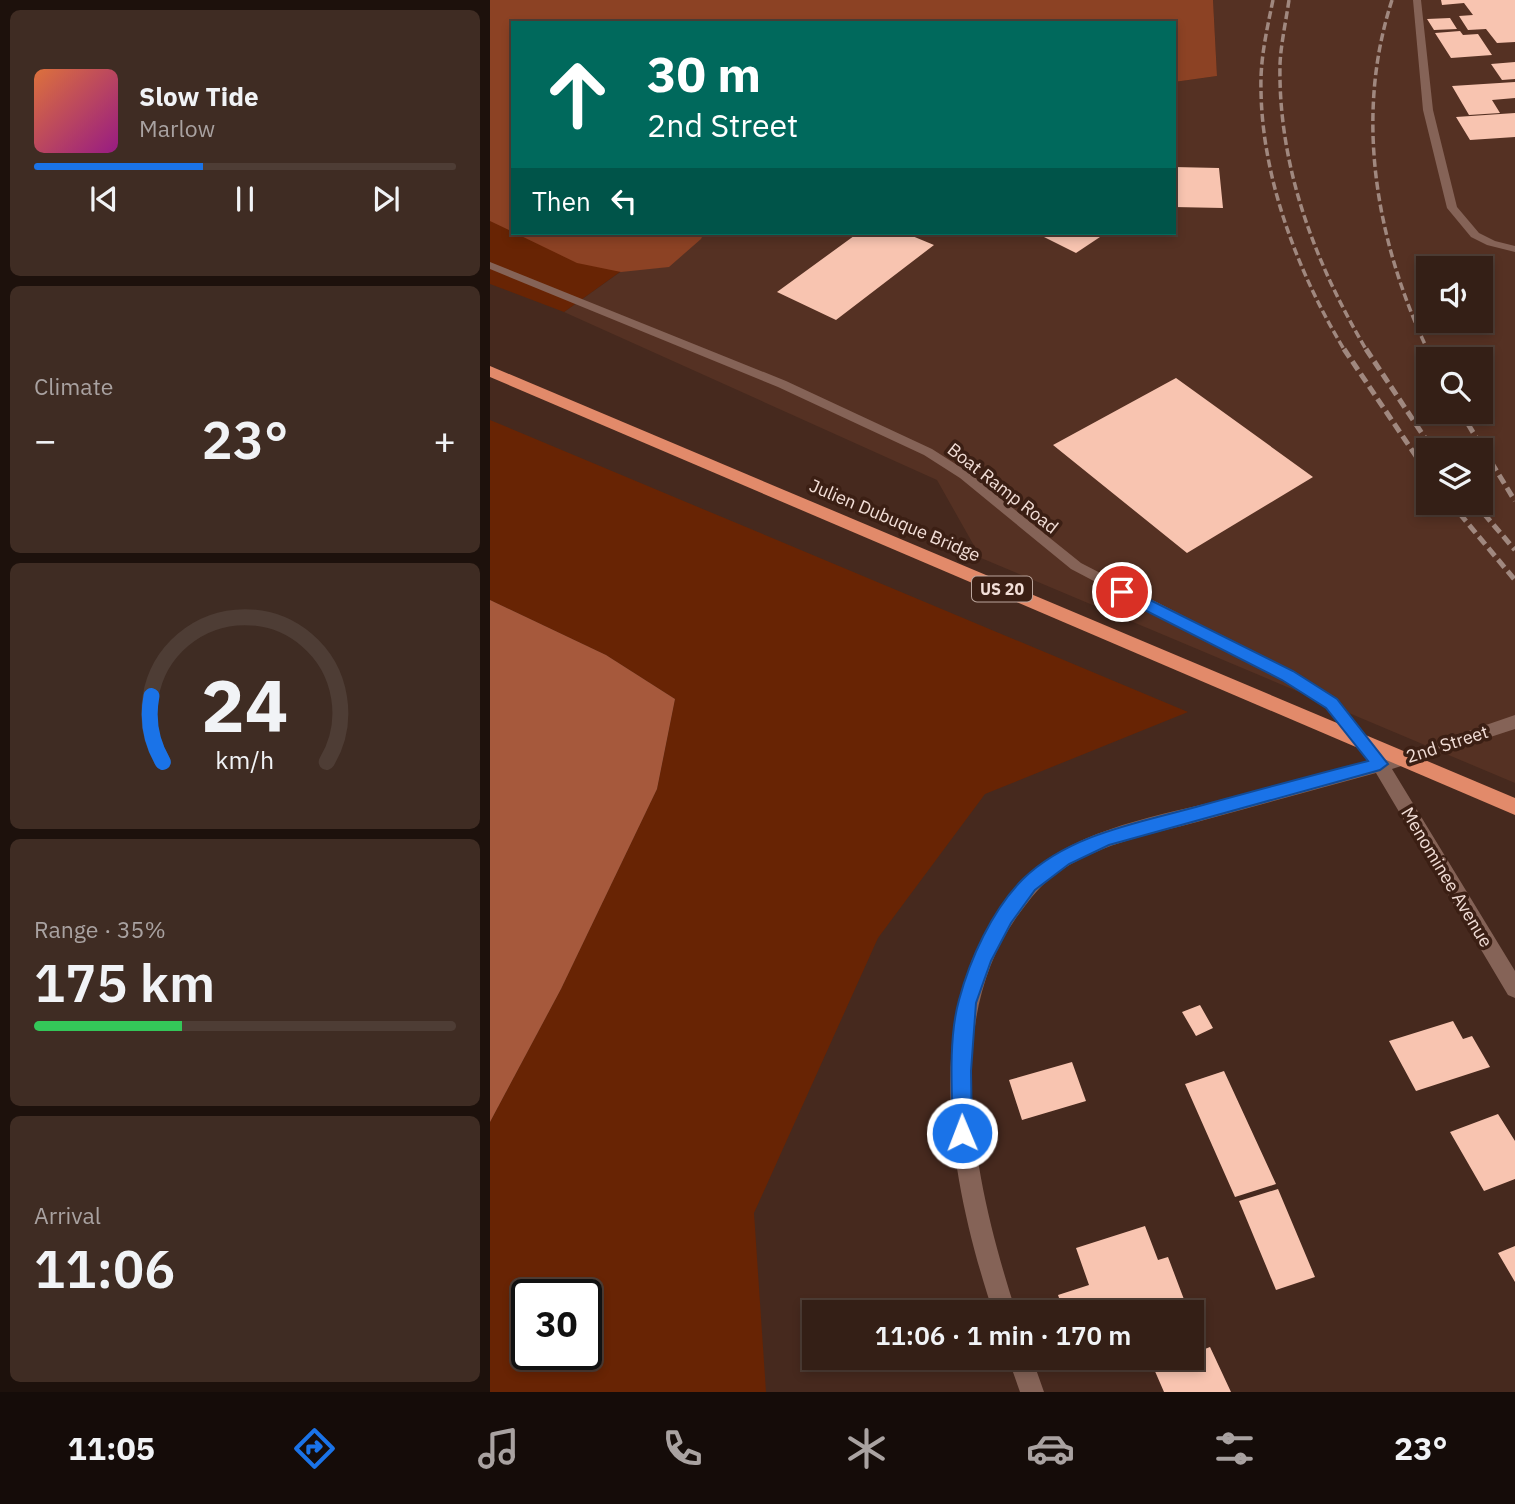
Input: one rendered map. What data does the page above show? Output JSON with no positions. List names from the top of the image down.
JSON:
{
  "streets": {
    "highway": ["Julien Dubuque Bridge", "US 20"],
    "street": ["2nd Street", "Menominee Avenue"],
    "lane": ["Boat Ramp Road"]
  },
  "crossings": [
    ["Boat Ramp Road", "2nd Street"],
    ["Boat Ramp Road", "Menominee Avenue"],
    ["2nd Street", "Menominee Avenue"]
  ],
  "page": {
    "turn": ["30 m", "2nd Street"],
    "song": ["Slow Tide", "Marlow"],
    "then": "Then",
    "tile": [
      "Climate",
      ["Range · 35%", "175 km"],
      ["Arrival", "11:06"]
    ],
    "heat": ["−", "23°", "+"],
    "limit": "30",
    "trip": "11:06 · 1 min · 170 m",
    "tabs": ["11:05", "23°"],
    "gauge": ["24", "km/h"]
  }
}
